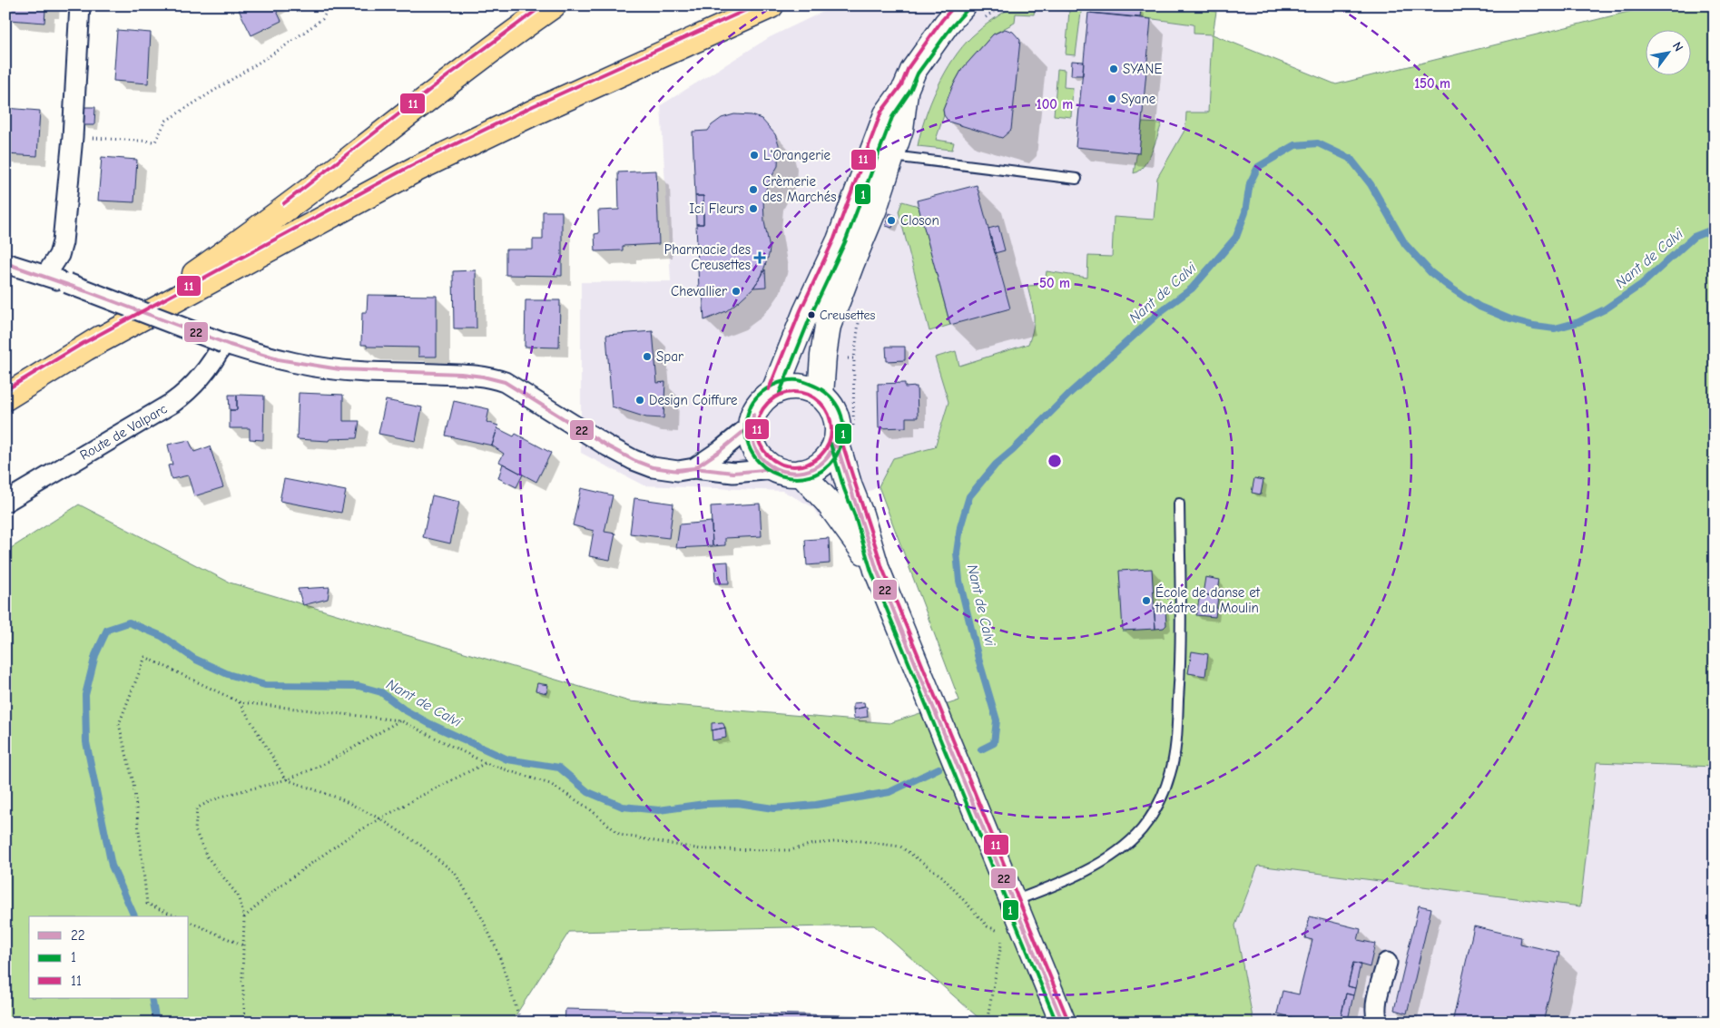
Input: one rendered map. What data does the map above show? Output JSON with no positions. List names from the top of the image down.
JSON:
{
  "streets": {
    "street": ["Route de Valparc"]
  },
  "water": ["Nant de Calvi"],
  "places": {
    "other": [
      "SYANE",
      "Syane",
      "L'Orangerie",
      "Crèmerie des Marchés",
      "Ici Fleurs",
      "Closon",
      "Chevallier",
      "Creusettes",
      "Spar",
      "Design Coiffure",
      "École de danse et théatre du Moulin"
    ],
    "health": ["Pharmacie des Creusettes"]
  },
  "lines": ["transit line 11", "transit line 1", "transit line 22"],
  "legend": ["22", "1", "11"],
  "north": "top right",
  "rings": ["150 m", "100 m", "50 m"]
}
